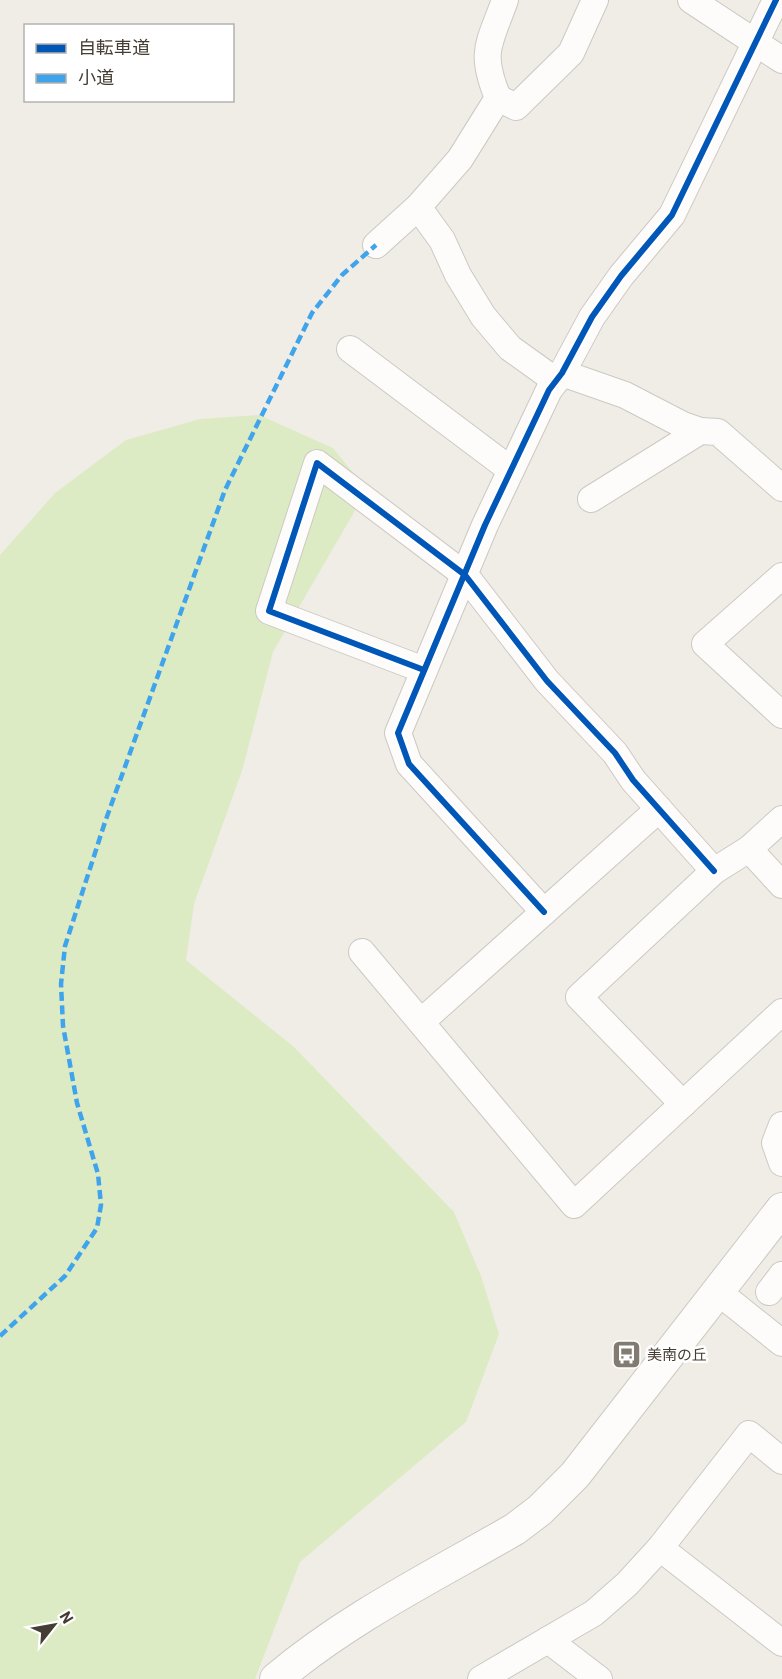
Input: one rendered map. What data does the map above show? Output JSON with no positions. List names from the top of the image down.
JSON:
{
  "places": {
    "bus stop": ["美南の丘"]
  },
  "legend": ["自転車道", "小道"],
  "north": "top right"
}
